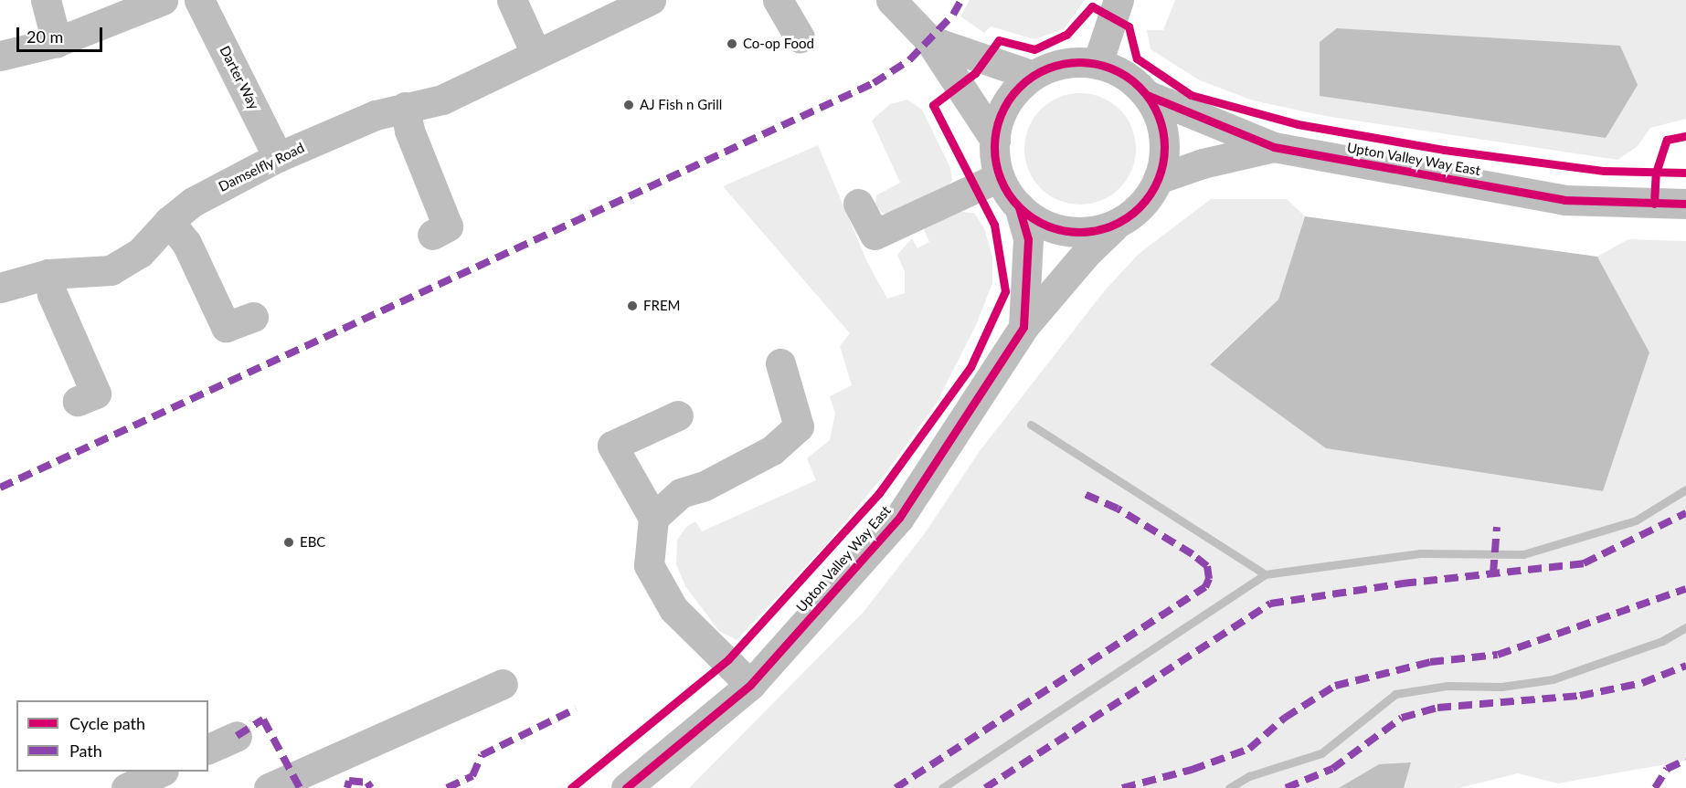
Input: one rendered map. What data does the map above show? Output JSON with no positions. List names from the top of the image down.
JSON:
{
  "streets": {
    "street": ["Darter Way", "Upton Valley Way East", "Damselfly Road"]
  },
  "crossings": [
    ["Darter Way", "Damselfly Road"]
  ],
  "places": [
    "Co-op Food",
    "AJ Fish n Grill",
    "FREM",
    "EBC"
  ],
  "legend": ["Cycle path", "Path"],
  "scale_bar": "20 m"
}
